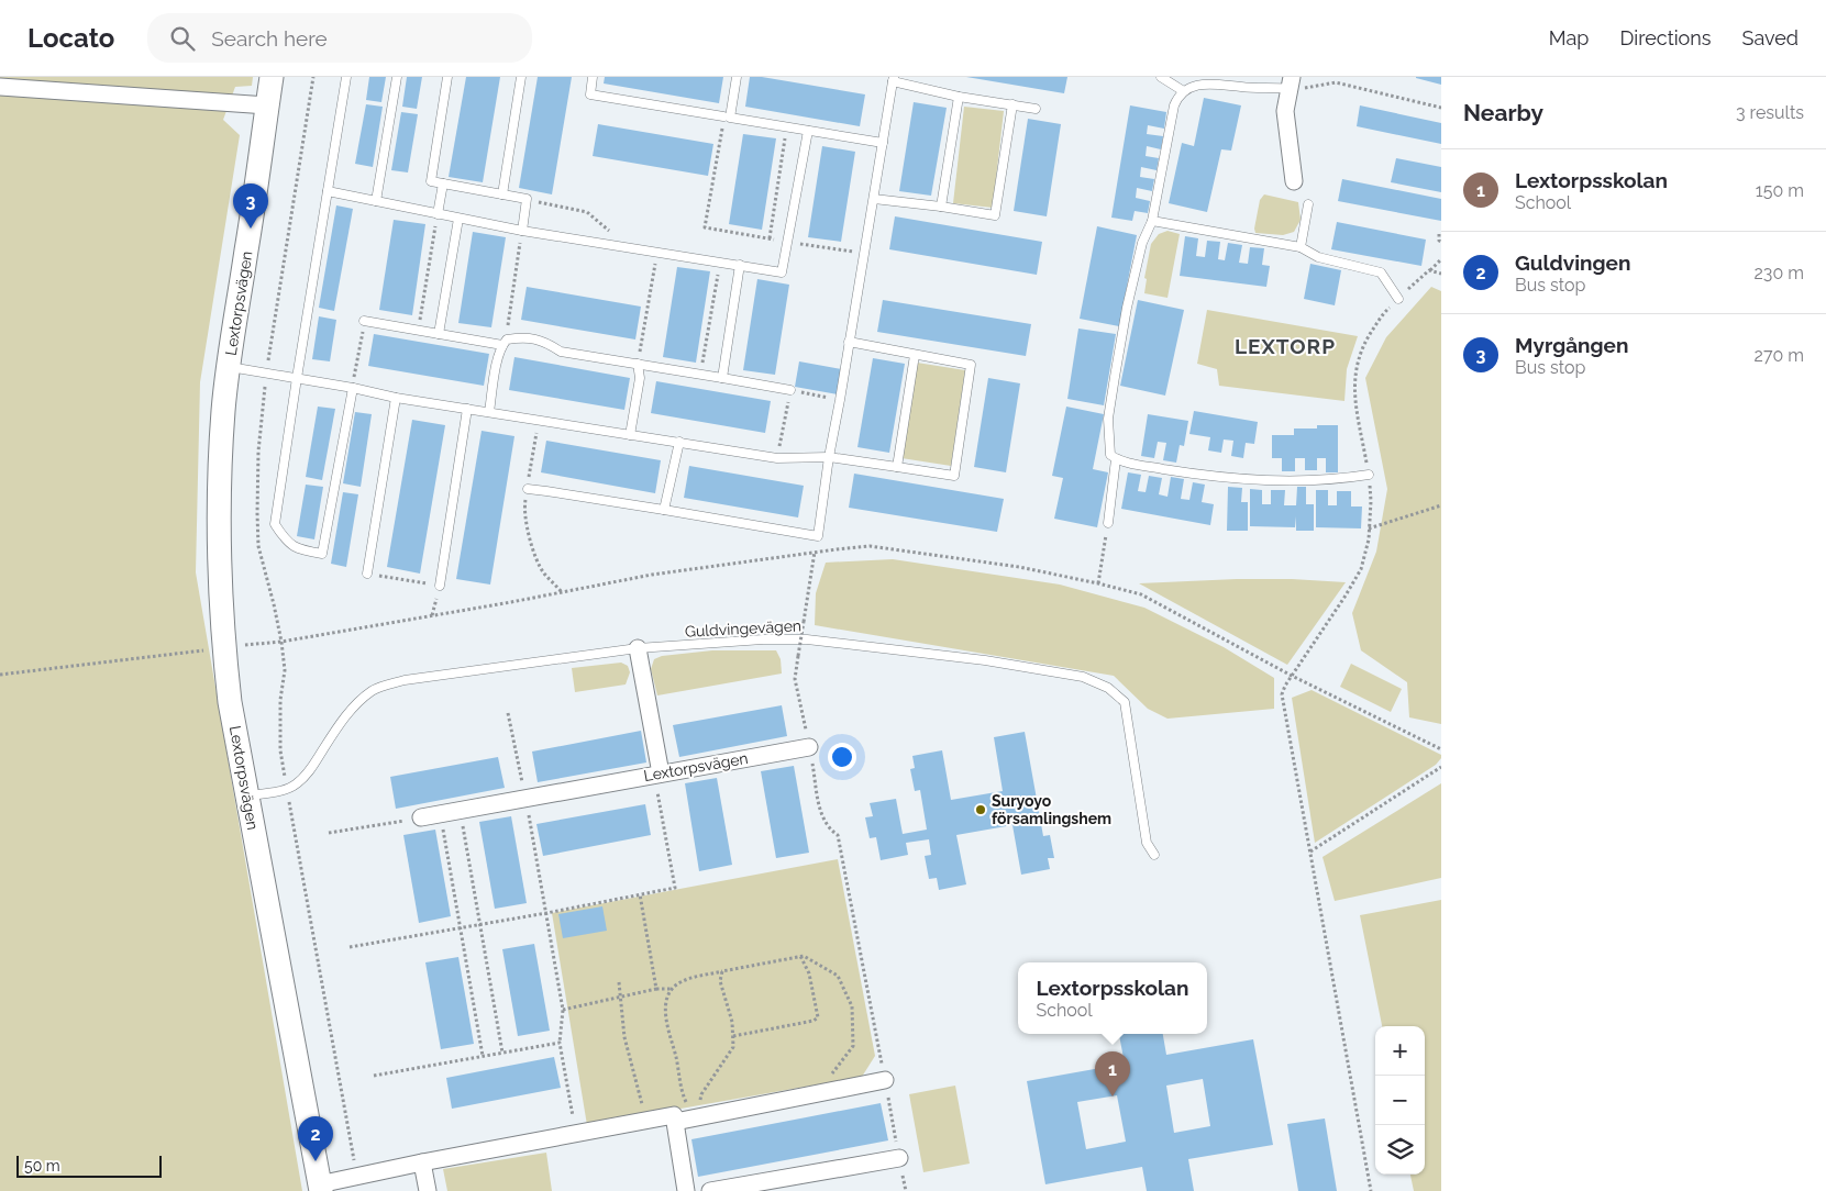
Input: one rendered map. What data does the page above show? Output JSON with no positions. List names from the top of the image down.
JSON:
{
  "streets": {
    "street": ["Lextorpsvägen"],
    "lane": ["Guldvingevägen"]
  },
  "crossings": [
    ["Lextorpsvägen", "Guldvingevägen"]
  ],
  "districts": ["LEXTORP"],
  "places": ["Suryoyo församlingshem"],
  "scale_bar": "50 m",
  "page": {
    "header": "Locato",
    "search": "Search here",
    "nav": ["Map", "Directions", "Saved"],
    "heading": ["Nearby", "3 results"],
    "list": [
      {
        "mark": "1",
        "name": "Lextorpsskolan",
        "note": "School",
        "value": "150 m"
      },
      {
        "mark": "2",
        "name": "Guldvingen",
        "note": "Bus stop",
        "value": "230 m"
      },
      {
        "mark": "3",
        "name": "Myrgången",
        "note": "Bus stop",
        "value": "270 m"
      }
    ],
    "pins": ["3", "1", "2"],
    "popup": ["Lextorpsskolan", "School"],
    "map_buttons": ["+", "−"],
    "scale": "50 m"
  }
}
